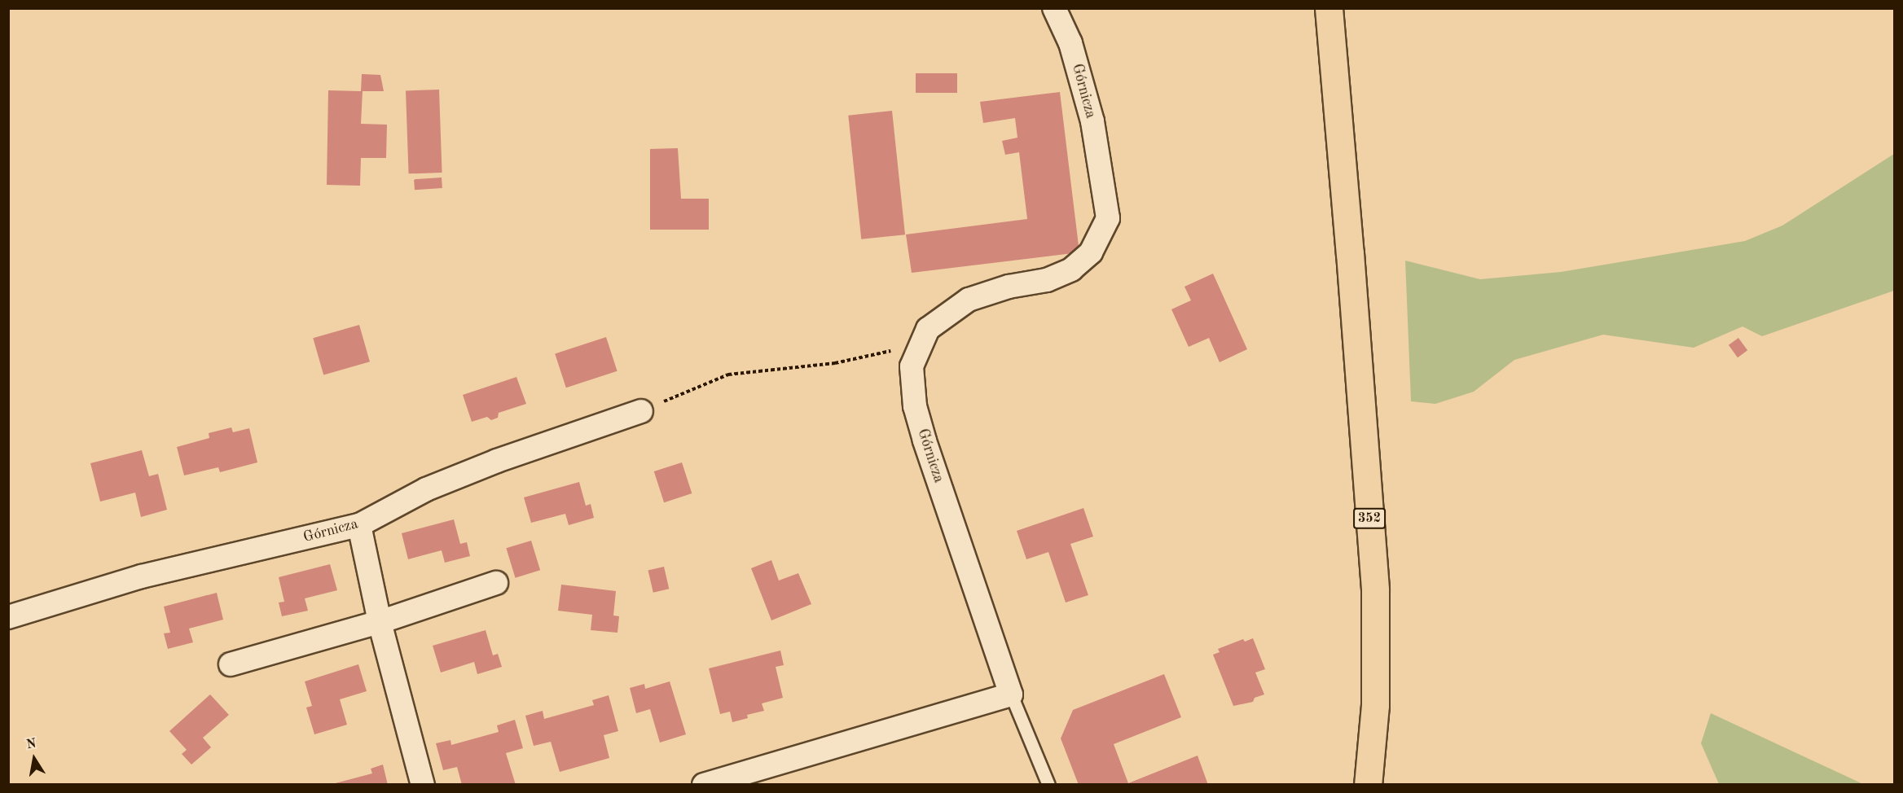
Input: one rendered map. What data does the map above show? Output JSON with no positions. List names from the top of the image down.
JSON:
{
  "streets": {
    "main road": ["352"],
    "street": ["Górnicza"]
  },
  "north": "top"
}
